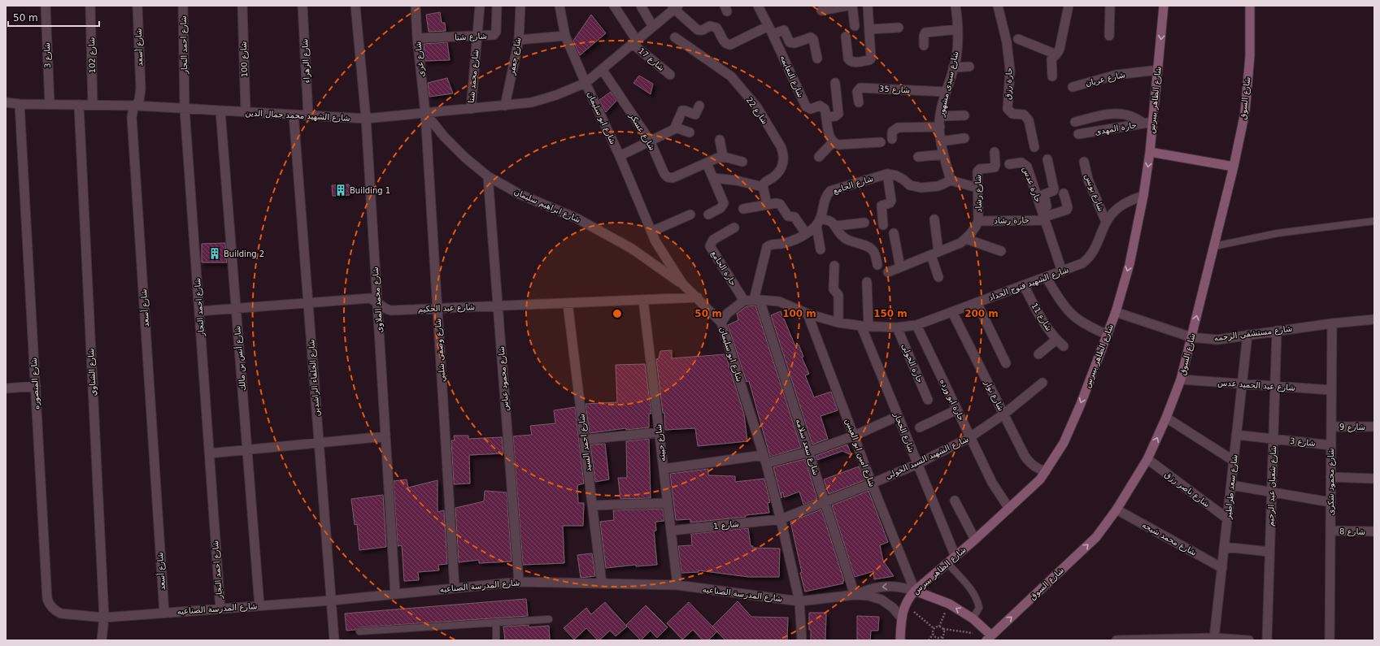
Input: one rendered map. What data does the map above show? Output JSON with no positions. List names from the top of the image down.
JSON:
{
  "streets": {
    "main road": ["شارع السوق", "شارع الظاهر بيبرس"],
    "street": [
      "شارع شتا",
      "شارع احمد النجار",
      "شارع أسعد",
      "شارع 3",
      "شارع 102",
      "شارع جعفر",
      "شارع 100",
      "شارع غزى",
      "شارع 17",
      "شارع الزهراء",
      "شارع محمد شتا",
      "شارع النعايمه",
      "شارع عريان",
      "شارع سيدى مشهور",
      "حارة رزق",
      "شارع 35",
      "شارع 22",
      "شارع الشهيد محمد جمال الدين",
      "شارع ابو سليمان",
      "حارة المهدى",
      "شارع عسكر",
      "شارع الجامع",
      "حارة عدس",
      "شارع يونس",
      "شارع رشاد",
      "شارع ابراهيم سليمان",
      "حارة رشاد",
      "حارة الجامع",
      "شارع الشهيد فتوح الحداد",
      "شارع محمد الملاوى",
      "شارع عبد الحكيم",
      "شارع 11",
      "شارع مستشفى الرحمه",
      "شارع وصفى شلبي",
      "شارع أنس بن مالك",
      "حارة الخولى",
      "شارع الشناوي",
      "شارع الخلفاء الراشدين",
      "شارع محمود عباس",
      "شارع المنصوره",
      "شارع عبد الحميد عدس",
      "شارع نوار",
      "حارة ابو ورده",
      "شارع 9",
      "شارع الحجاز",
      "شارع احمد السيد",
      "شارع حبيته",
      "شارع سعد سلامه",
      "شارع امين ابو العينين",
      "شارع الشهيد السيد الخولى",
      "شارع محمود شكرى",
      "شارع شعبان عبد الرحيم",
      "شارع سعد طراطير",
      "شارع ناصر رزق",
      "شارع 1",
      "شارع 8",
      "شارع محمد شيحه",
      "شارع المدرسة الصناعيه"
    ]
  },
  "crossings": [
    ["شارع شتا", "شارع غزى"],
    ["شارع شتا", "شارع محمد شتا"],
    ["شارع احمد النجار", "شارع الشهيد محمد جمال الدين"],
    ["شارع احمد النجار", "شارع عبد الحكيم"],
    ["شارع احمد النجار", "شارع المدرسة الصناعيه"],
    ["شارع أسعد", "شارع الشهيد محمد جمال الدين"],
    ["شارع أسعد", "شارع المدرسة الصناعيه"],
    ["شارع 3", "شارع الشهيد محمد جمال الدين"],
    ["شارع 3", "شارع محمود شكرى"],
    ["شارع 3", "شارع شعبان عبد الرحيم"],
    ["شارع 3", "شارع سعد طراطير"],
    ["شارع 102", "شارع الشهيد محمد جمال الدين"],
    ["شارع جعفر", "شارع الشهيد محمد جمال الدين"],
    ["شارع 100", "شارع الشهيد محمد جمال الدين"],
    ["شارع غزى", "شارع الشهيد محمد جمال الدين"],
    ["شارع غزى", "شارع ابراهيم سليمان"],
    ["شارع غزى", "شارع وصفى شلبي"],
    ["شارع 17", "شارع الشهيد محمد جمال الدين"],
    ["شارع الزهراء", "شارع الشهيد محمد جمال الدين"],
    ["شارع محمد شتا", "شارع الشهيد محمد جمال الدين"],
    ["شارع عريان", "شارع الظاهر بيبرس"],
    ["شارع سيدى مشهور", "شارع 35"],
    ["شارع السوق", "شارع مستشفى الرحمه"],
    ["شارع السوق", "شارع عبد الحميد عدس"],
    ["شارع السوق", "شارع ناصر رزق"],
    ["شارع السوق", "شارع محمد شيحه"],
    ["شارع الظاهر بيبرس", "حارة المهدى"],
    ["شارع الظاهر بيبرس", "شارع الشهيد فتوح الحداد"],
    ["شارع الظاهر بيبرس", "شارع مستشفى الرحمه"],
    ["شارع الظاهر بيبرس", "شارع نوار"],
    ["شارع الظاهر بيبرس", "حارة ابو ورده"],
    ["شارع الظاهر بيبرس", "شارع الحجاز"],
    ["شارع الظاهر بيبرس", "شارع امين ابو العينين"],
    ["شارع الظاهر بيبرس", "شارع المدرسة الصناعيه"],
    ["شارع الشهيد محمد جمال الدين", "شارع ابو سليمان"],
    ["شارع الشهيد محمد جمال الدين", "شارع عسكر"],
    ["شارع الشهيد محمد جمال الدين", "شارع ابراهيم سليمان"],
    ["شارع الشهيد محمد جمال الدين", "شارع محمد الملاوى"],
    ["شارع الشهيد محمد جمال الدين", "شارع وصفى شلبي"],
    ["شارع الشهيد محمد جمال الدين", "شارع أنس بن مالك"],
    ["شارع الشهيد محمد جمال الدين", "شارع الشناوي"],
    ["شارع الشهيد محمد جمال الدين", "شارع الخلفاء الراشدين"],
    ["شارع الشهيد محمد جمال الدين", "شارع المنصوره"],
    ["شارع ابو سليمان", "شارع ابراهيم سليمان"],
    ["شارع ابو سليمان", "شارع عبد الحكيم"],
    ["شارع ابو سليمان", "شارع الشهيد السيد الخولى"],
    ["شارع ابو سليمان", "شارع 1"],
    ["شارع ابو سليمان", "شارع المدرسة الصناعيه"],
    ["حارة عدس", "حارة رشاد"],
    ["حارة عدس", "شارع الشهيد فتوح الحداد"],
    ["شارع يونس", "شارع الشهيد فتوح الحداد"],
    ["شارع رشاد", "حارة رشاد"],
    ["شارع ابراهيم سليمان", "شارع وصفى شلبي"],
    ["شارع ابراهيم سليمان", "شارع محمود عباس"],
    ["حارة الجامع", "شارع الشهيد فتوح الحداد"],
    ["شارع الشهيد فتوح الحداد", "شارع 11"],
    ["شارع الشهيد فتوح الحداد", "حارة الخولى"],
    ["شارع الشهيد فتوح الحداد", "شارع نوار"],
    ["شارع الشهيد فتوح الحداد", "حارة ابو ورده"],
    ["شارع الشهيد فتوح الحداد", "شارع الحجاز"],
    ["شارع الشهيد فتوح الحداد", "شارع سعد سلامه"],
    ["شارع الشهيد فتوح الحداد", "شارع امين ابو العينين"],
    ["شارع محمد الملاوى", "شارع عبد الحكيم"],
    ["شارع محمد الملاوى", "شارع المدرسة الصناعيه"],
    ["شارع عبد الحكيم", "شارع وصفى شلبي"],
    ["شارع عبد الحكيم", "شارع أنس بن مالك"],
    ["شارع عبد الحكيم", "شارع الخلفاء الراشدين"],
    ["شارع عبد الحكيم", "شارع محمود عباس"],
    ["شارع عبد الحكيم", "شارع احمد السيد"],
    ["شارع عبد الحكيم", "شارع حبيته"],
    ["شارع مستشفى الرحمه", "شارع محمود شكرى"],
    ["شارع مستشفى الرحمه", "شارع شعبان عبد الرحيم"],
    ["شارع مستشفى الرحمه", "شارع سعد طراطير"],
    ["شارع وصفى شلبي", "شارع المدرسة الصناعيه"],
    ["شارع أنس بن مالك", "شارع المدرسة الصناعيه"],
    ["شارع الشناوي", "شارع المنصوره"],
    ["شارع الشناوي", "شارع المدرسة الصناعيه"],
    ["شارع الخلفاء الراشدين", "شارع المدرسة الصناعيه"],
    ["شارع محمود عباس", "شارع المدرسة الصناعيه"],
    ["شارع المنصوره", "شارع المدرسة الصناعيه"],
    ["شارع عبد الحميد عدس", "شارع محمود شكرى"],
    ["شارع عبد الحميد عدس", "شارع شعبان عبد الرحيم"],
    ["شارع عبد الحميد عدس", "شارع سعد طراطير"],
    ["شارع نوار", "شارع الشهيد السيد الخولى"],
    ["حارة ابو ورده", "شارع الشهيد السيد الخولى"],
    ["شارع 9", "شارع محمود شكرى"],
    ["شارع الحجاز", "شارع الشهيد السيد الخولى"],
    ["شارع احمد السيد", "شارع المدرسة الصناعيه"],
    ["شارع حبيته", "شارع 1"],
    ["شارع حبيته", "شارع المدرسة الصناعيه"],
    ["شارع سعد سلامه", "شارع الشهيد السيد الخولى"],
    ["شارع سعد سلامه", "شارع المدرسة الصناعيه"],
    ["شارع امين ابو العينين", "شارع الشهيد السيد الخولى"],
    ["شارع امين ابو العينين", "شارع المدرسة الصناعيه"],
    ["شارع الشهيد السيد الخولى", "شارع 1"],
    ["شارع محمود شكرى", "شارع 8"],
    ["شارع سعد طراطير", "شارع ناصر رزق"],
    ["شارع سعد طراطير", "شارع محمد شيحه"]
  ],
  "one_way": ["شارع السوق", "شارع الظاهر بيبرس"],
  "places": {
    "building": ["Building 1", "Building 2"]
  },
  "scale_bar": "50 m",
  "rings": [
    "50 m",
    "100 m",
    "150 m",
    "200 m"
  ]
}
